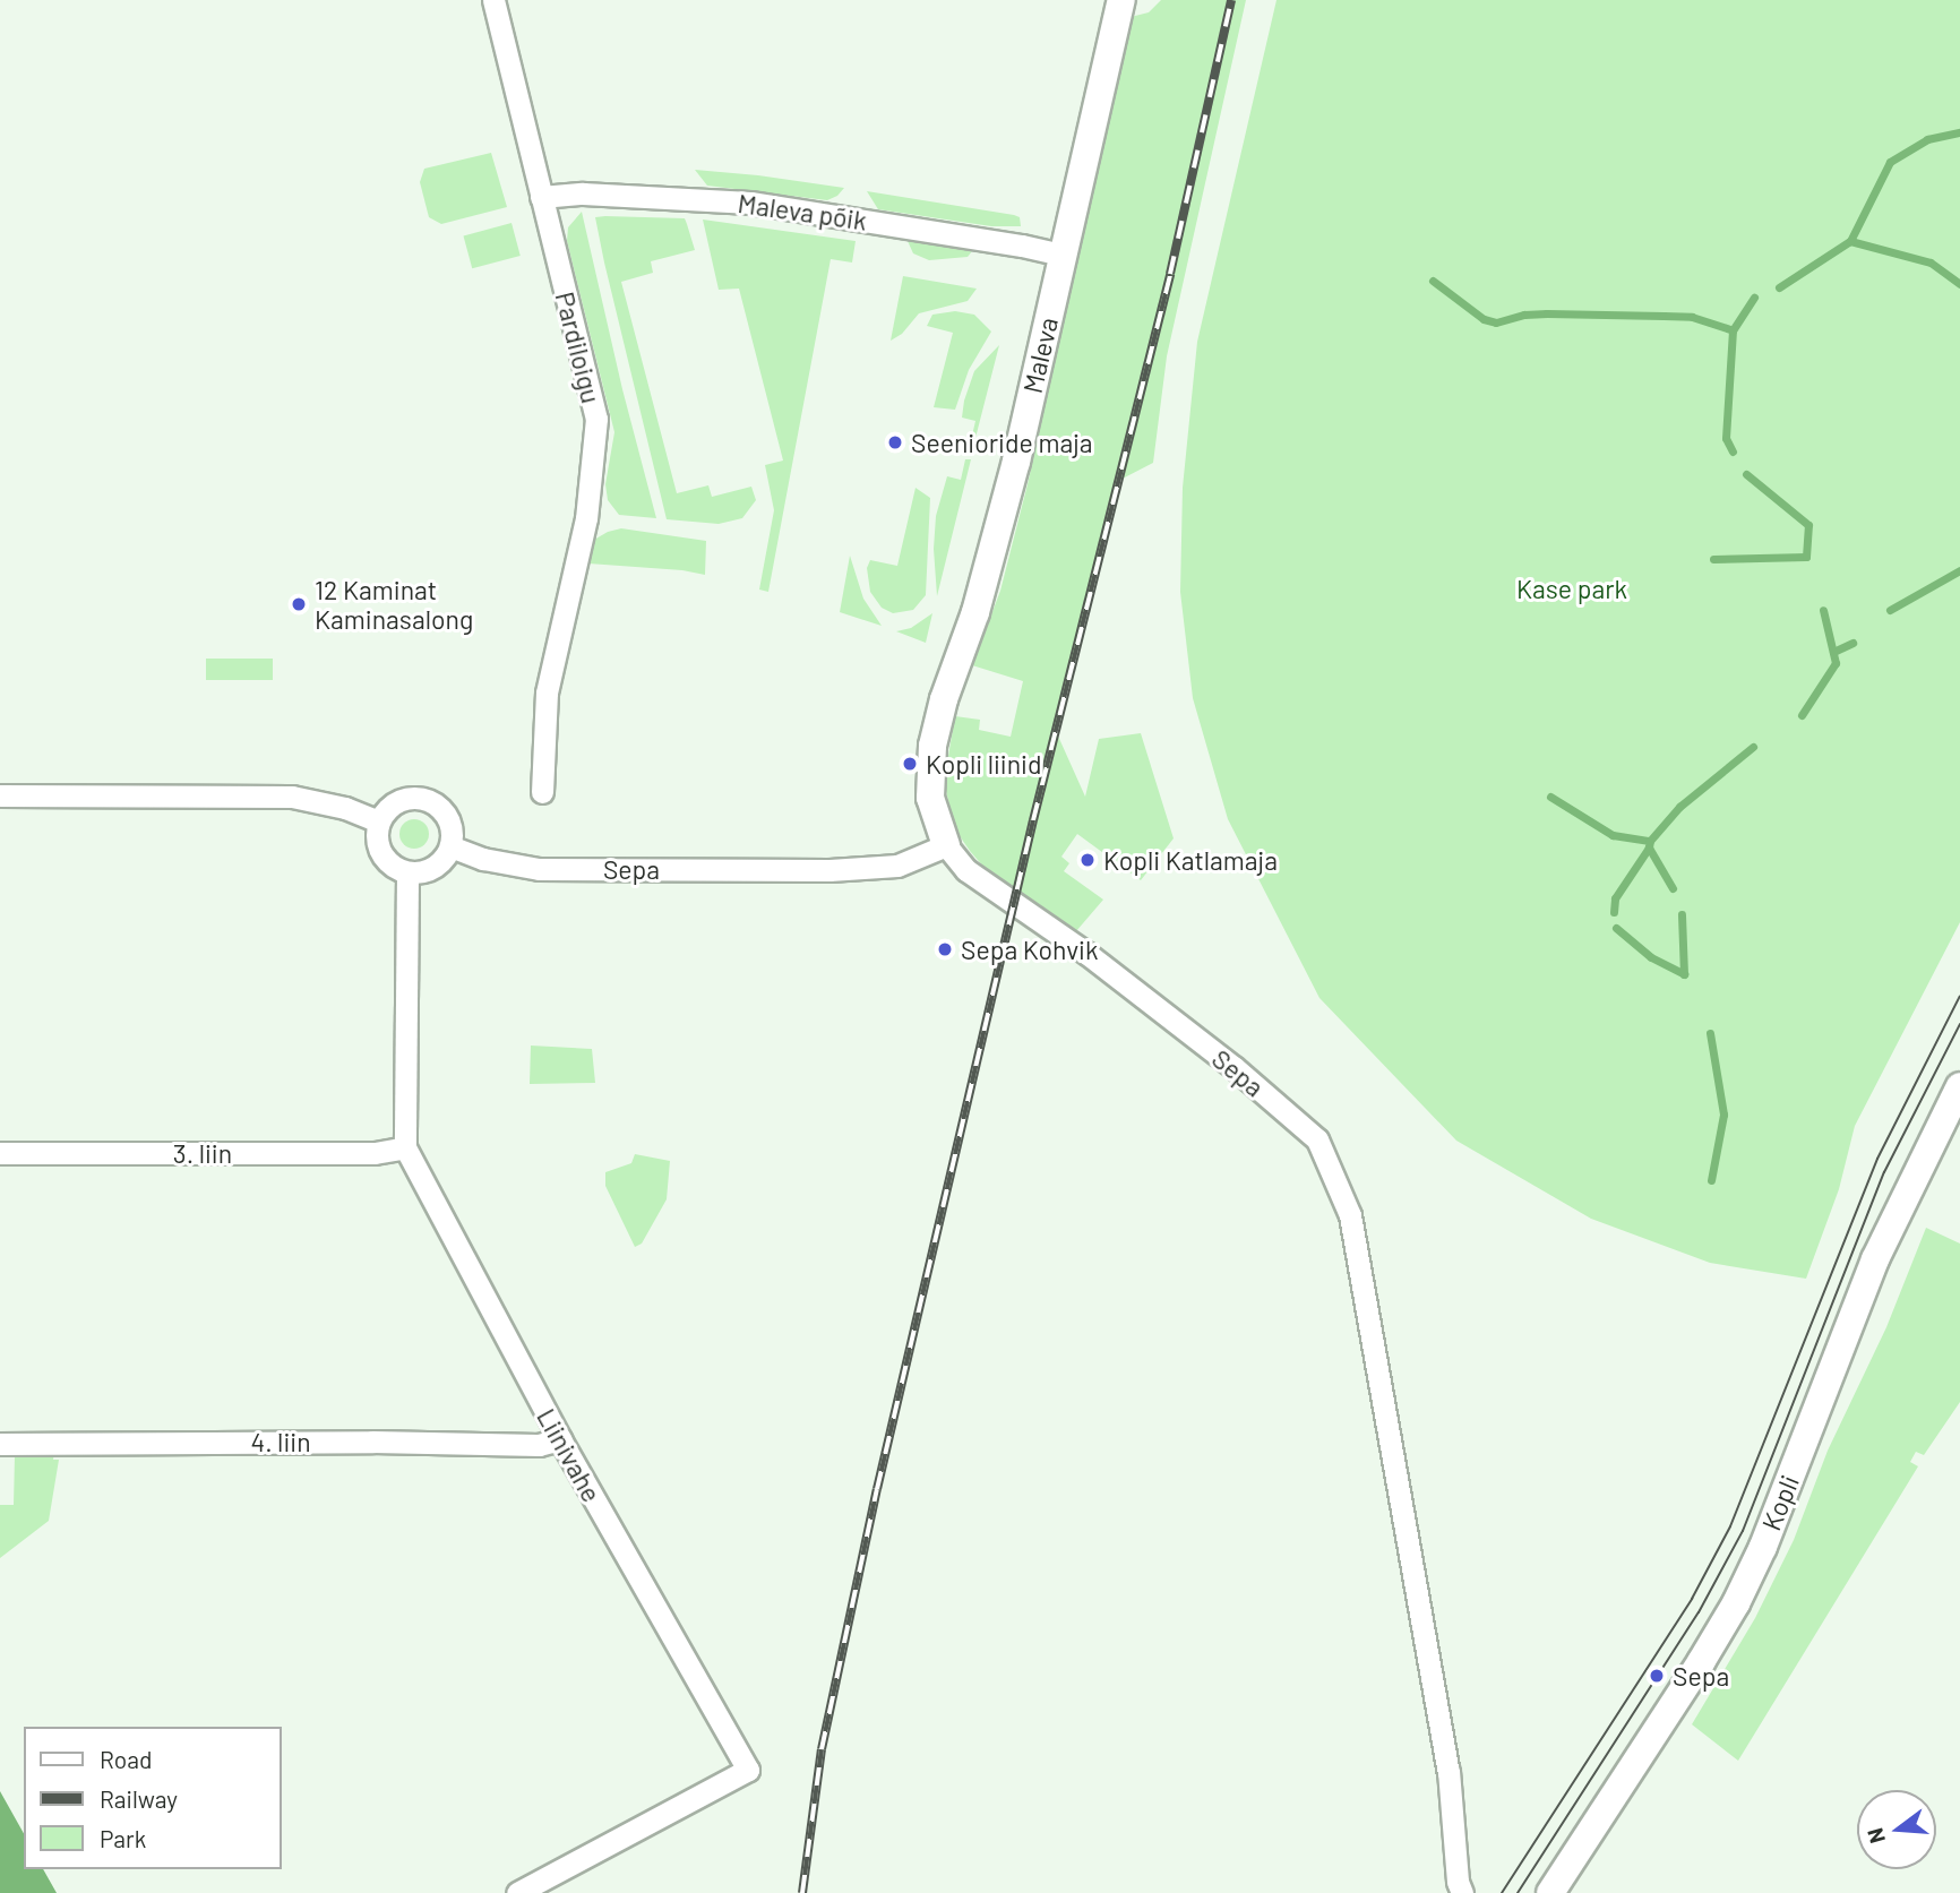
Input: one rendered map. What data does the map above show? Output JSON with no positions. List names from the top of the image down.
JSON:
{
  "streets": {
    "street": [
      "Maleva põik",
      "Pardiloigu",
      "Maleva",
      "Sepa",
      "3. liin",
      "4. liin",
      "Liinivahe",
      "Kopli"
    ]
  },
  "crossings": [
    ["Maleva põik", "Pardiloigu"],
    ["Maleva põik", "Maleva"],
    ["Maleva", "Sepa"],
    ["Sepa", "Liinivahe"],
    ["3. liin", "Liinivahe"],
    ["4. liin", "Liinivahe"]
  ],
  "parks": ["Kase park"],
  "places": [
    "Seenioride maja",
    "12 Kaminat Kaminasalong",
    "Kopli liinid",
    "Kopli Katlamaja",
    "Sepa Kohvik",
    "Sepa"
  ],
  "legend": ["Road", "Railway", "Park"],
  "north": "left"
}
